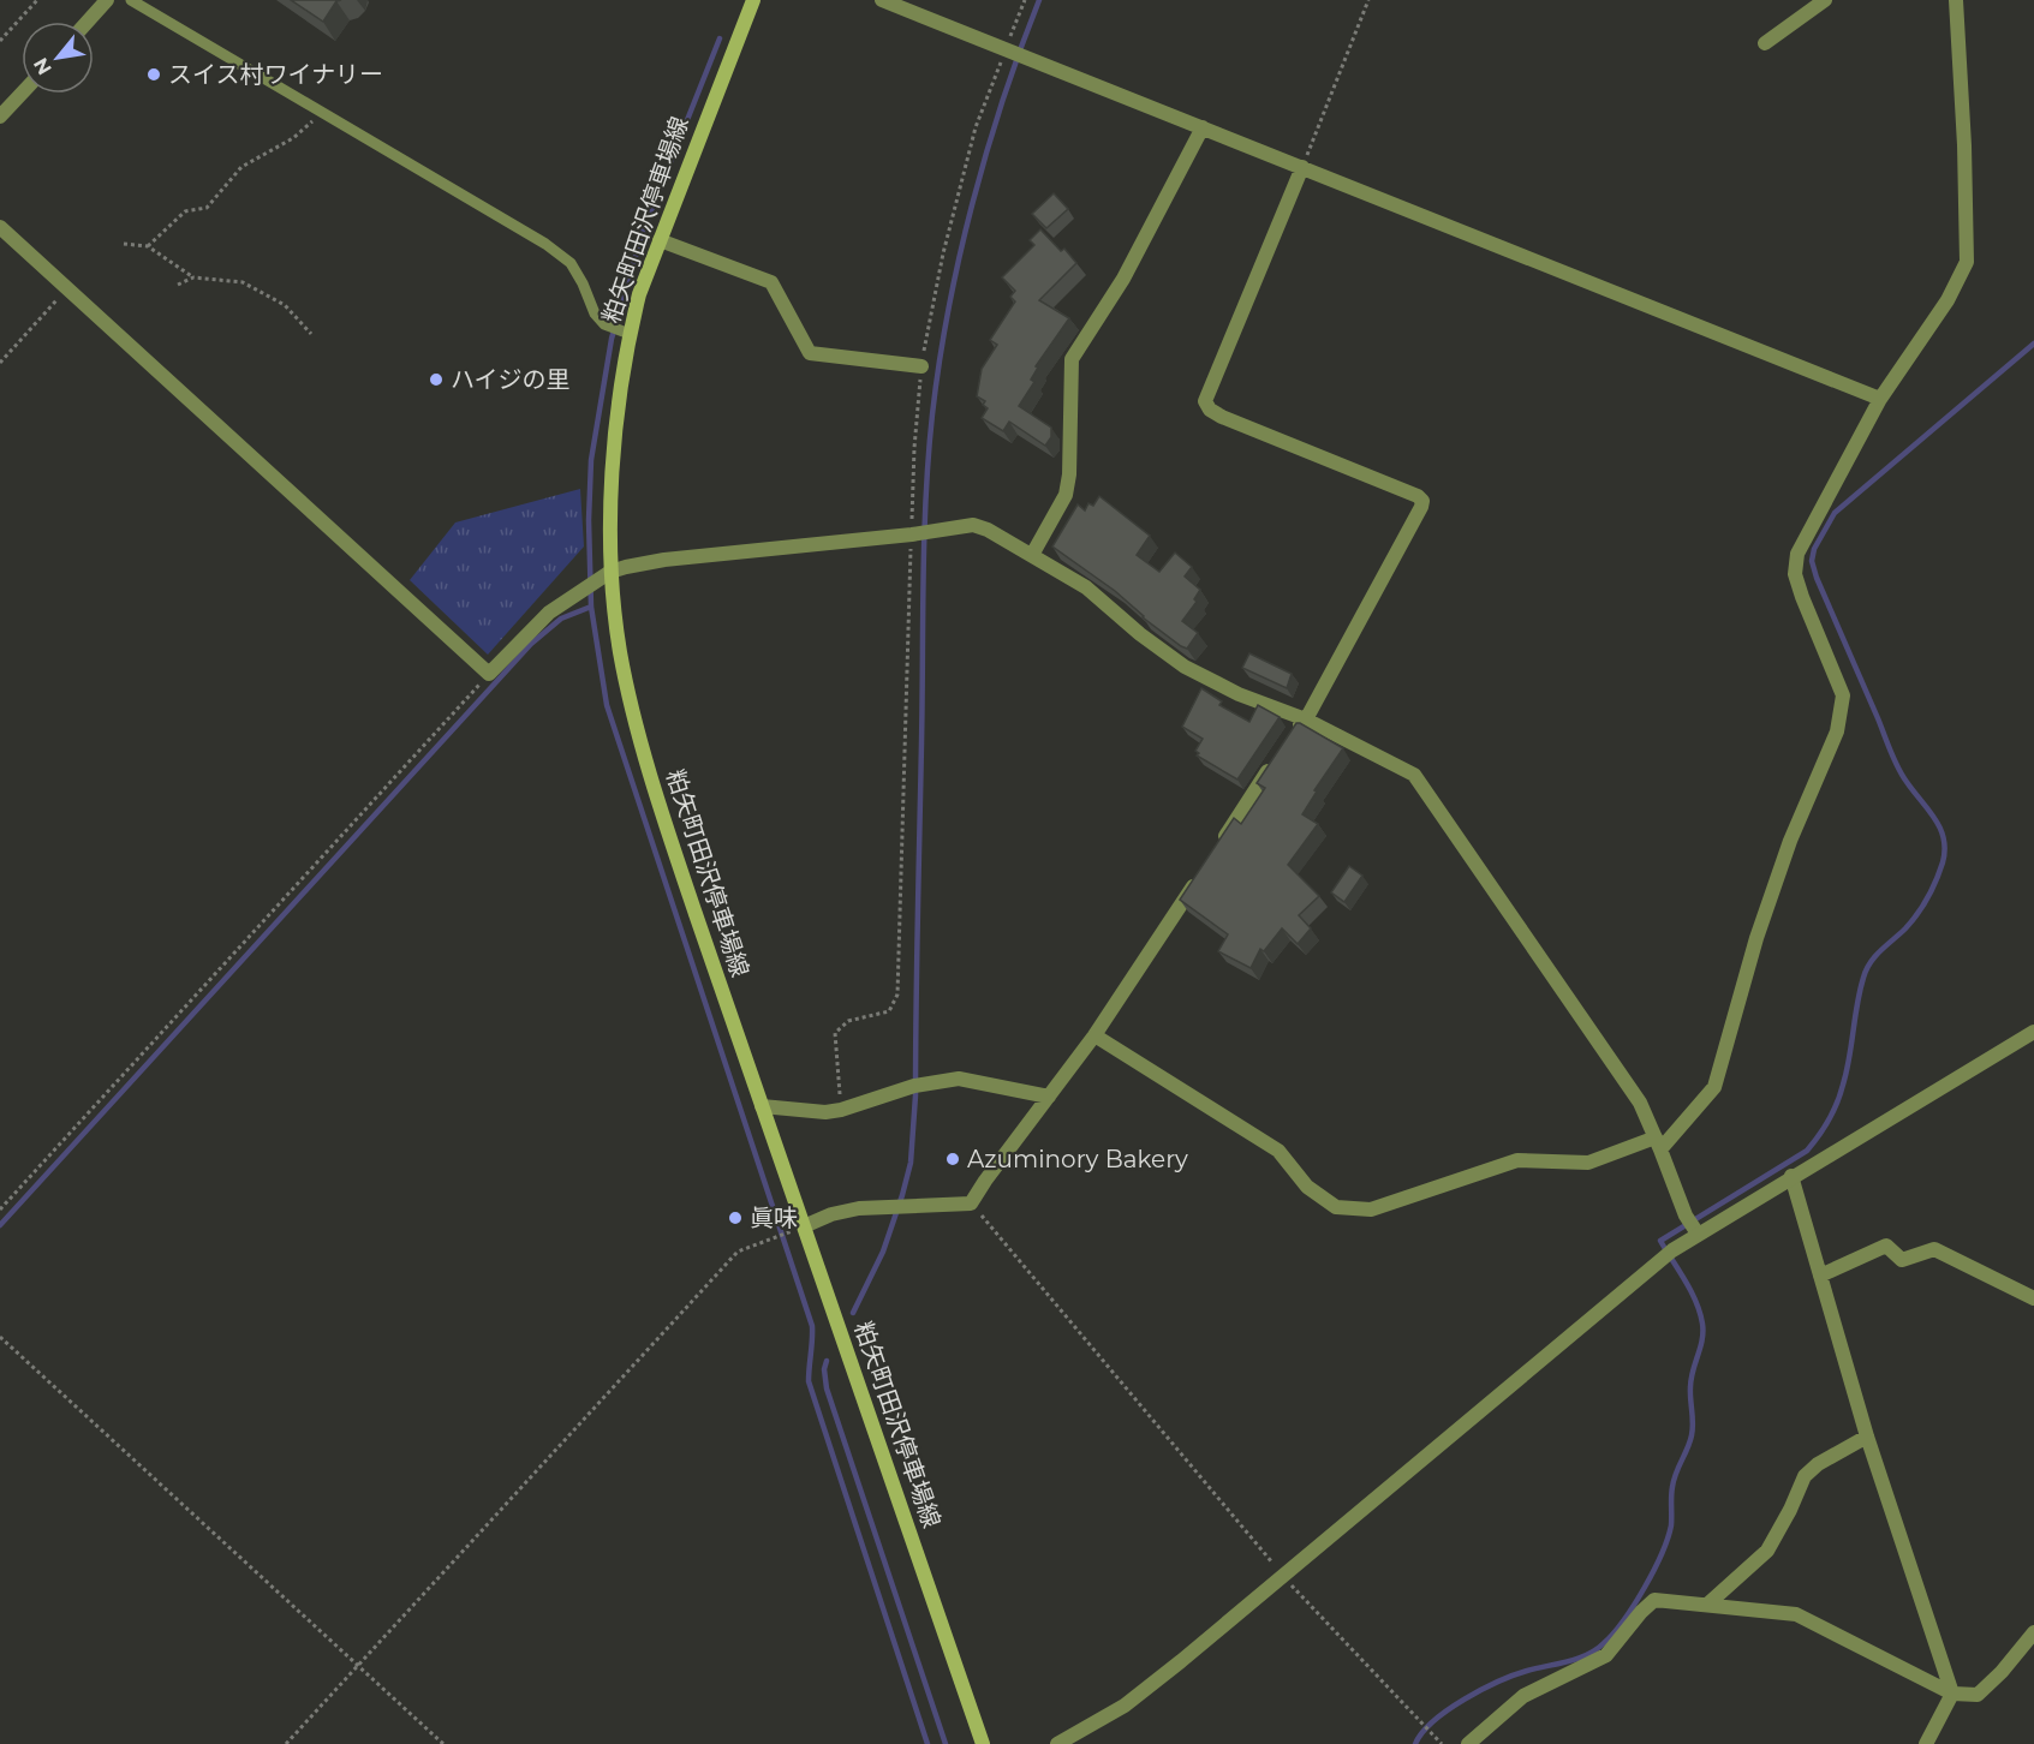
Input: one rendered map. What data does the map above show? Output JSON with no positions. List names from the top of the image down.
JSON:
{
  "streets": {
    "main road": ["粕矢町田沢停車場線"]
  },
  "places": [
    "スイス村ワイナリー",
    "ハイジの里",
    "Azuminory Bakery",
    "眞味"
  ],
  "north": "bottom left"
}
